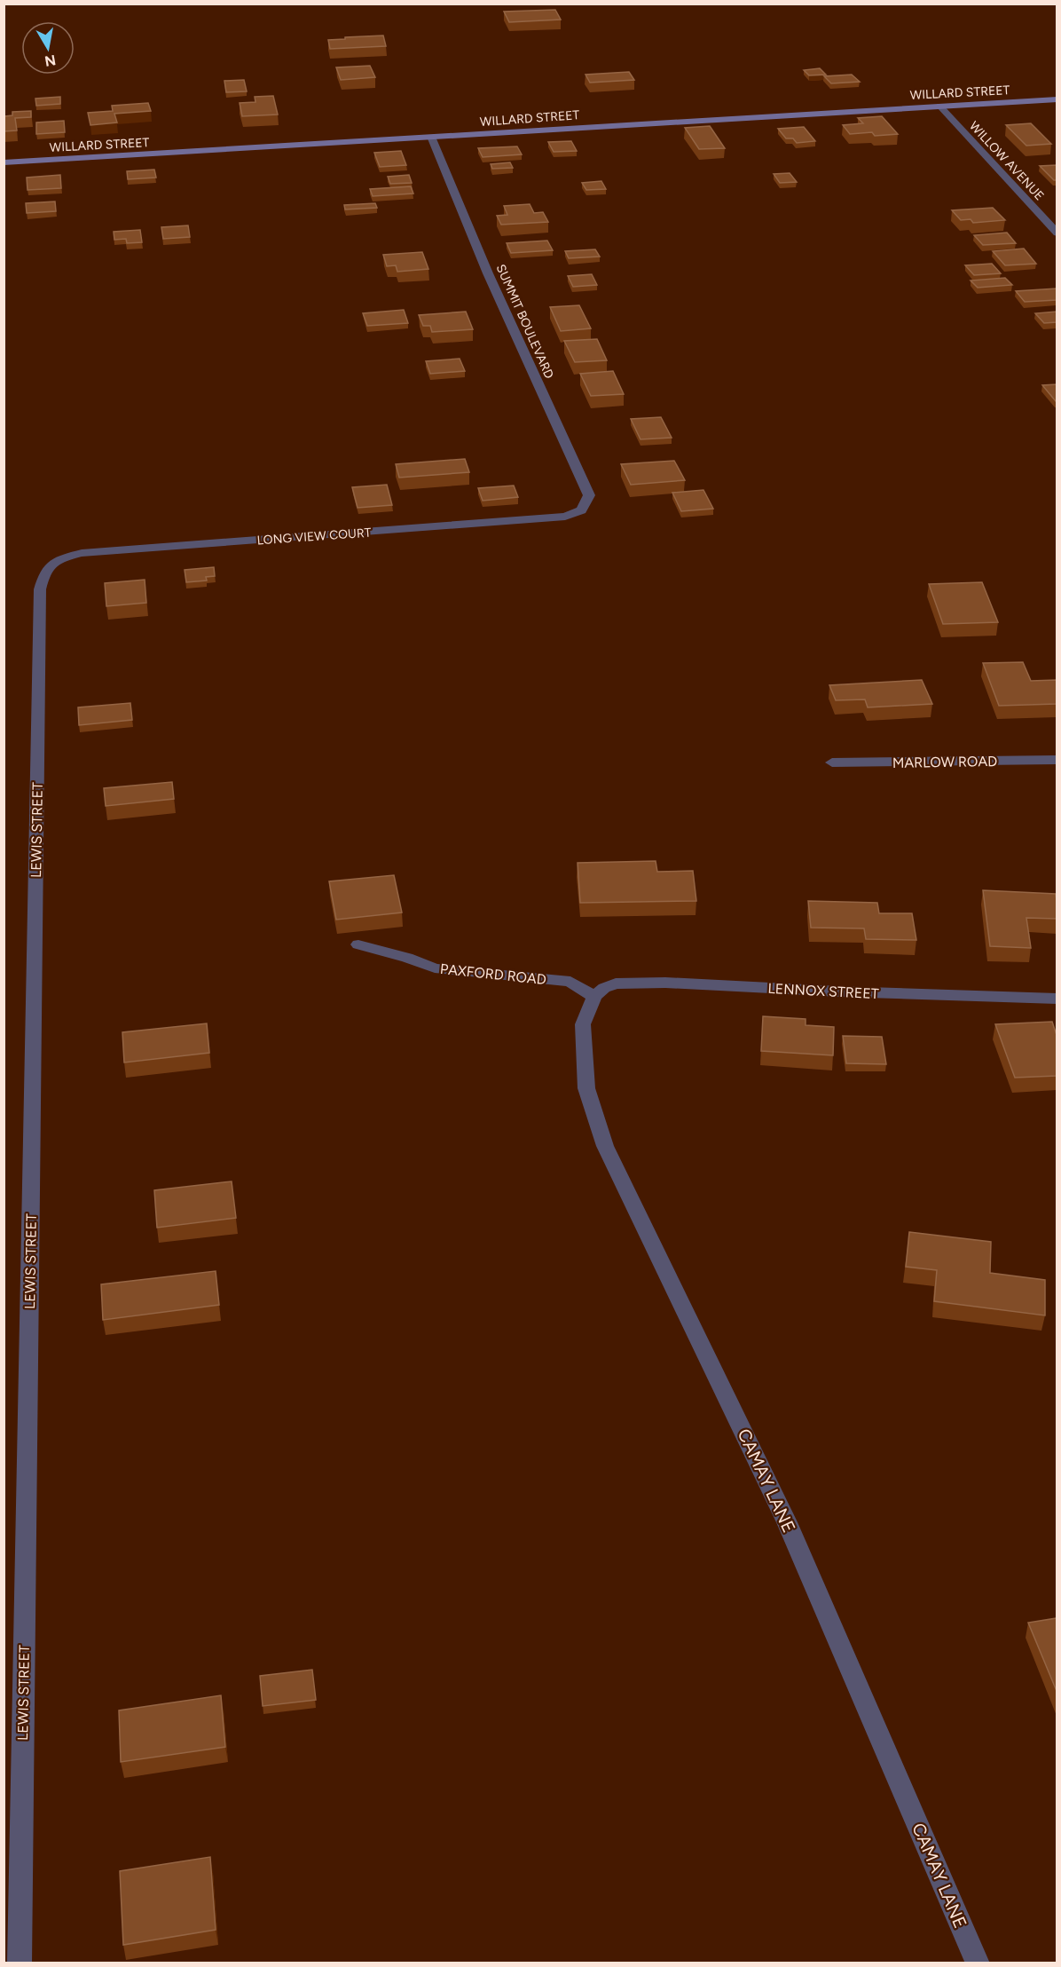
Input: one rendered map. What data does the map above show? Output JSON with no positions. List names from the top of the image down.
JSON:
{
  "streets": {
    "street": [
      "WILLARD STREET",
      "WILLOW AVENUE",
      "SUMMIT BOULEVARD",
      "LONG VIEW COURT",
      "MARLOW ROAD",
      "LEWIS STREET",
      "PAXFORD ROAD",
      "LENNOX STREET",
      "CAMAY LANE"
    ]
  },
  "crossings": [
    ["WILLARD STREET", "WILLOW AVENUE"],
    ["WILLARD STREET", "SUMMIT BOULEVARD"],
    ["SUMMIT BOULEVARD", "LONG VIEW COURT"],
    ["LONG VIEW COURT", "LEWIS STREET"],
    ["PAXFORD ROAD", "LENNOX STREET"],
    ["PAXFORD ROAD", "CAMAY LANE"],
    ["LENNOX STREET", "CAMAY LANE"]
  ],
  "north": "bottom"
}
